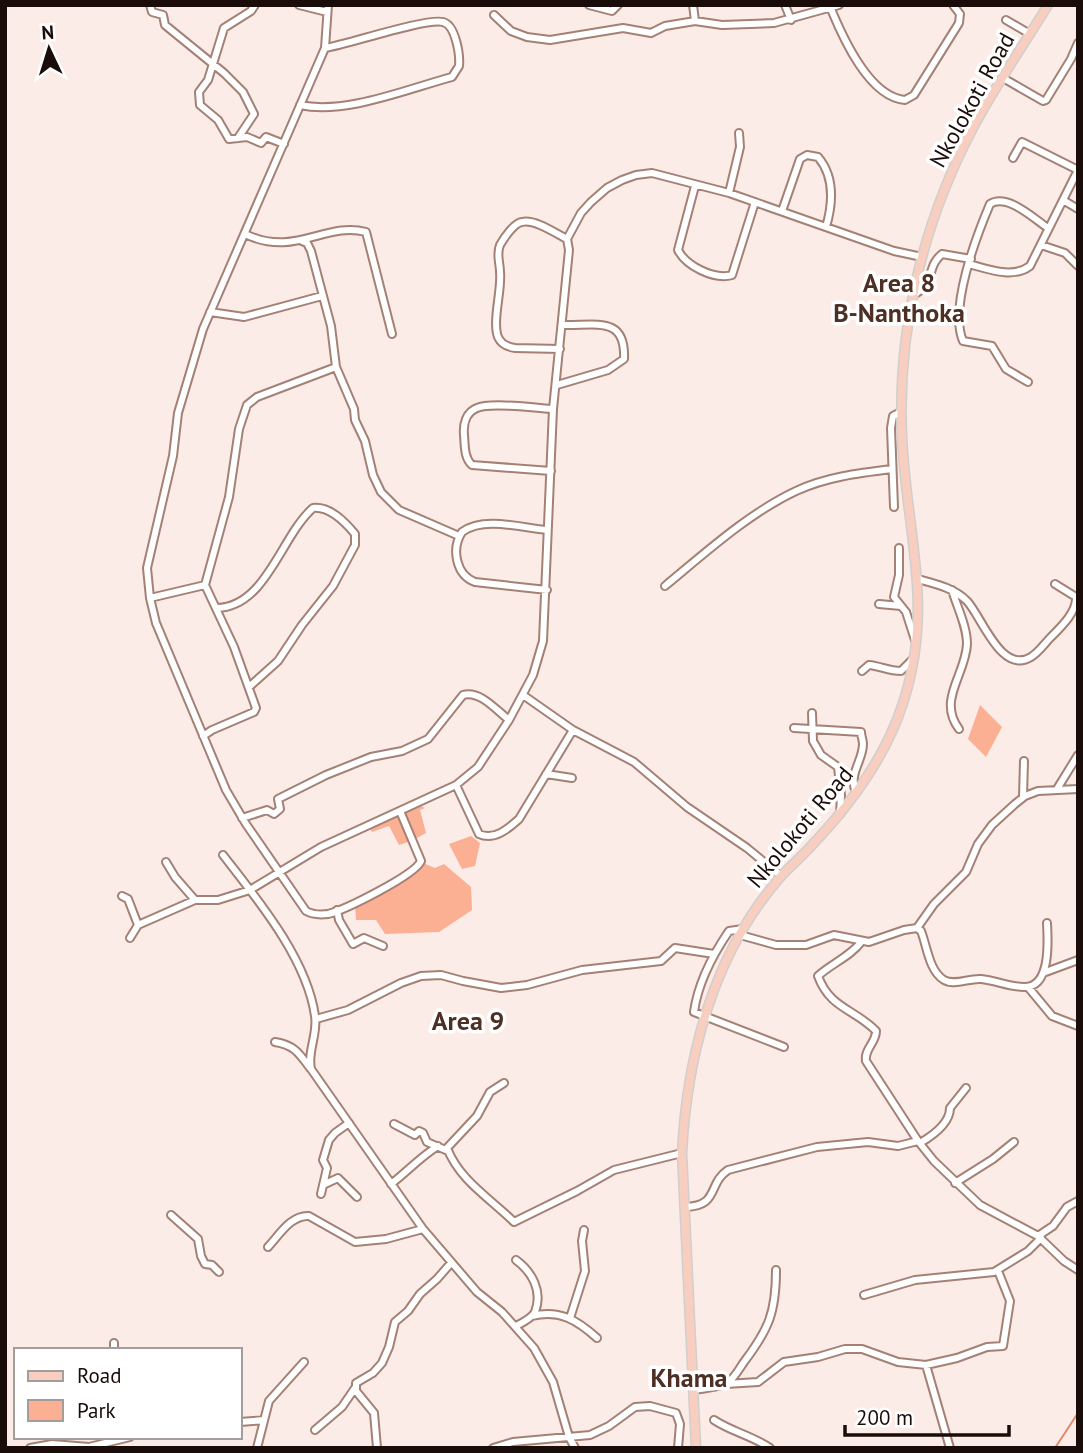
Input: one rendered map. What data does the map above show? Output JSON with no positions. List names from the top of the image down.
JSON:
{
  "streets": {
    "main road": ["Nkolokoti Road"]
  },
  "districts": ["Area 8 B-Nanthoka", "Area 9", "Khama"],
  "legend": ["Road", "Park"],
  "scale_bar": "200 m",
  "north": "top"
}
